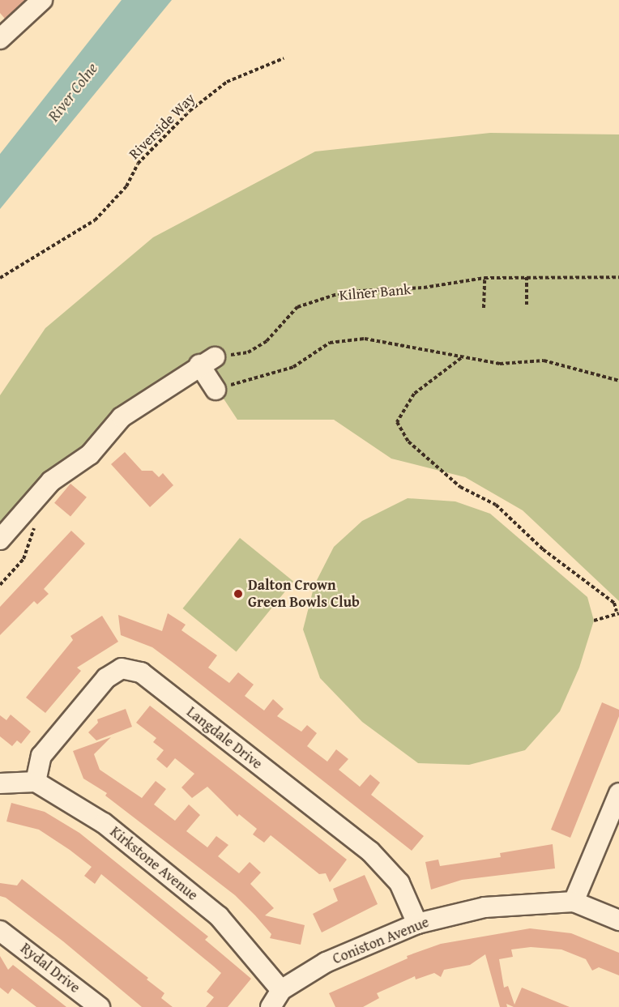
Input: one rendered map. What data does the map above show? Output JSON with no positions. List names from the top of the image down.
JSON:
{
  "streets": {
    "street": [
      "Langdale Drive",
      "Kirkstone Avenue",
      "Coniston Avenue",
      "Rydal Drive"
    ],
    "path": ["Riverside Way", "Kilner Bank"]
  },
  "crossings": [
    ["Langdale Drive", "Kirkstone Avenue"],
    ["Langdale Drive", "Coniston Avenue"],
    ["Kirkstone Avenue", "Coniston Avenue"]
  ],
  "water": ["River Colne"],
  "places": ["Dalton Crown Green Bowls Club"]
}
